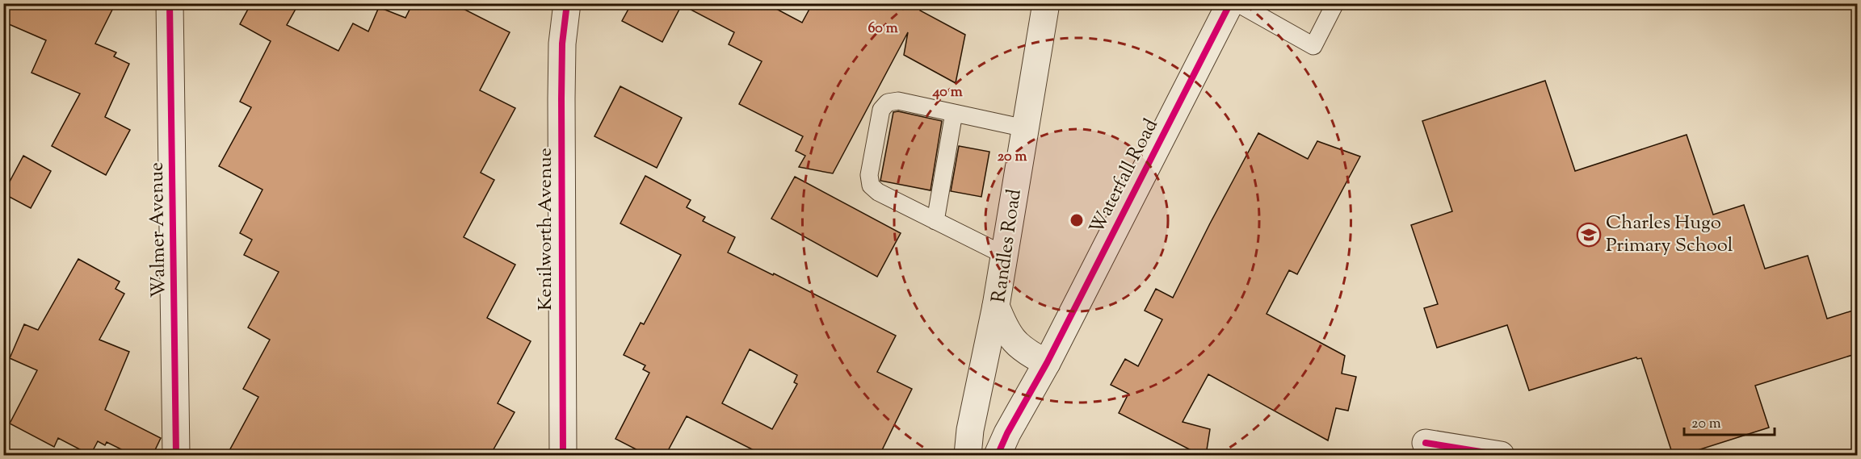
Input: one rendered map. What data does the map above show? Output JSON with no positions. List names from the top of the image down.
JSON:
{
  "streets": {
    "street": [
      "Waterfall Road",
      "Kenilworth Avenue",
      "Walmer Avenue",
      "Randles Road"
    ]
  },
  "crossings": [
    ["Waterfall Road", "Randles Road"]
  ],
  "places": {
    "school or university": ["Charles Hugo Primary School"]
  },
  "scale_bar": "20 m",
  "rings": ["60 m", "40 m", "20 m"]
}
